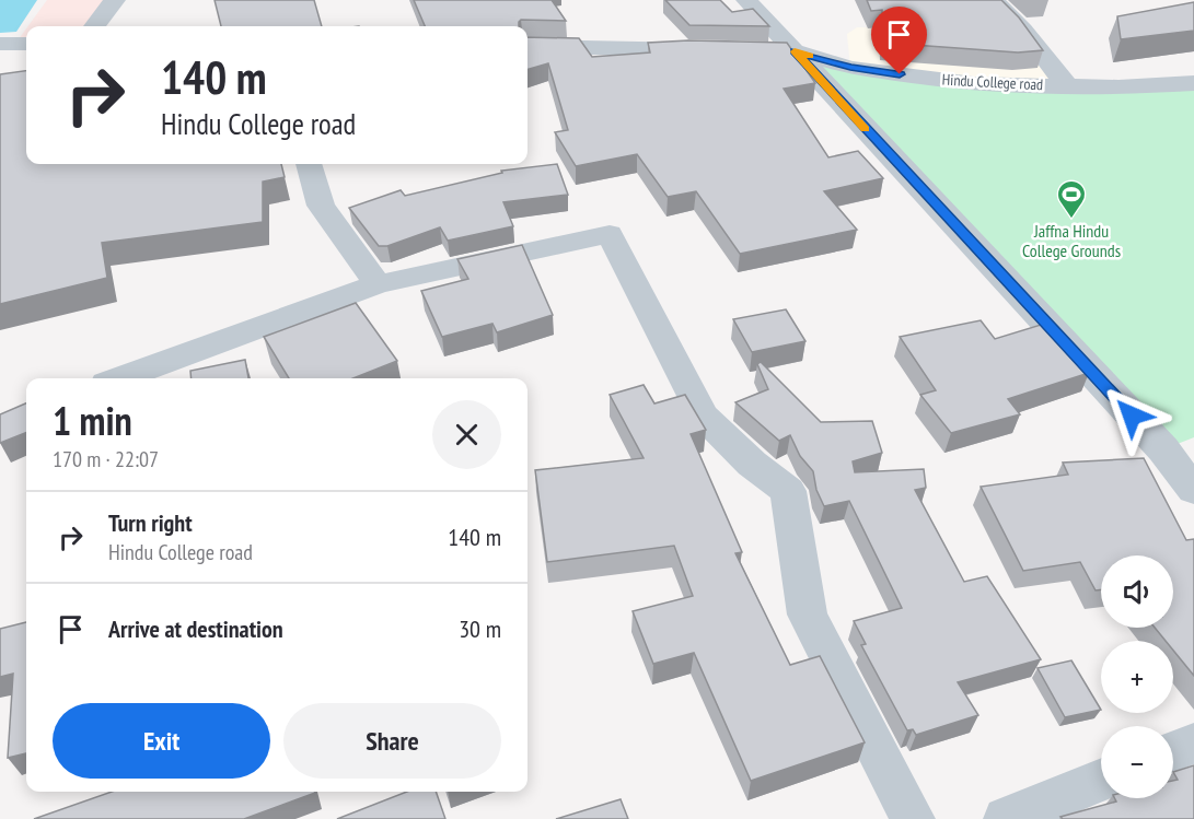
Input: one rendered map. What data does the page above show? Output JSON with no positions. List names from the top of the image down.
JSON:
{
  "streets": {
    "street": ["Hindu College road"]
  },
  "places": {
    "sports": ["Jaffna Hindu College Grounds"]
  },
  "page": {
    "turn": ["140 m", "Hindu College road"],
    "heading": ["1 min", "170 m · 22:07"],
    "list": [
      {
        "name": "Turn right",
        "note": "Hindu College road",
        "value": "140 m"
      },
      {
        "name": "Arrive at destination",
        "value": "30 m"
      }
    ],
    "map_buttons": ["+", "−"],
    "buttons": ["Exit", "Share"]
  }
}
